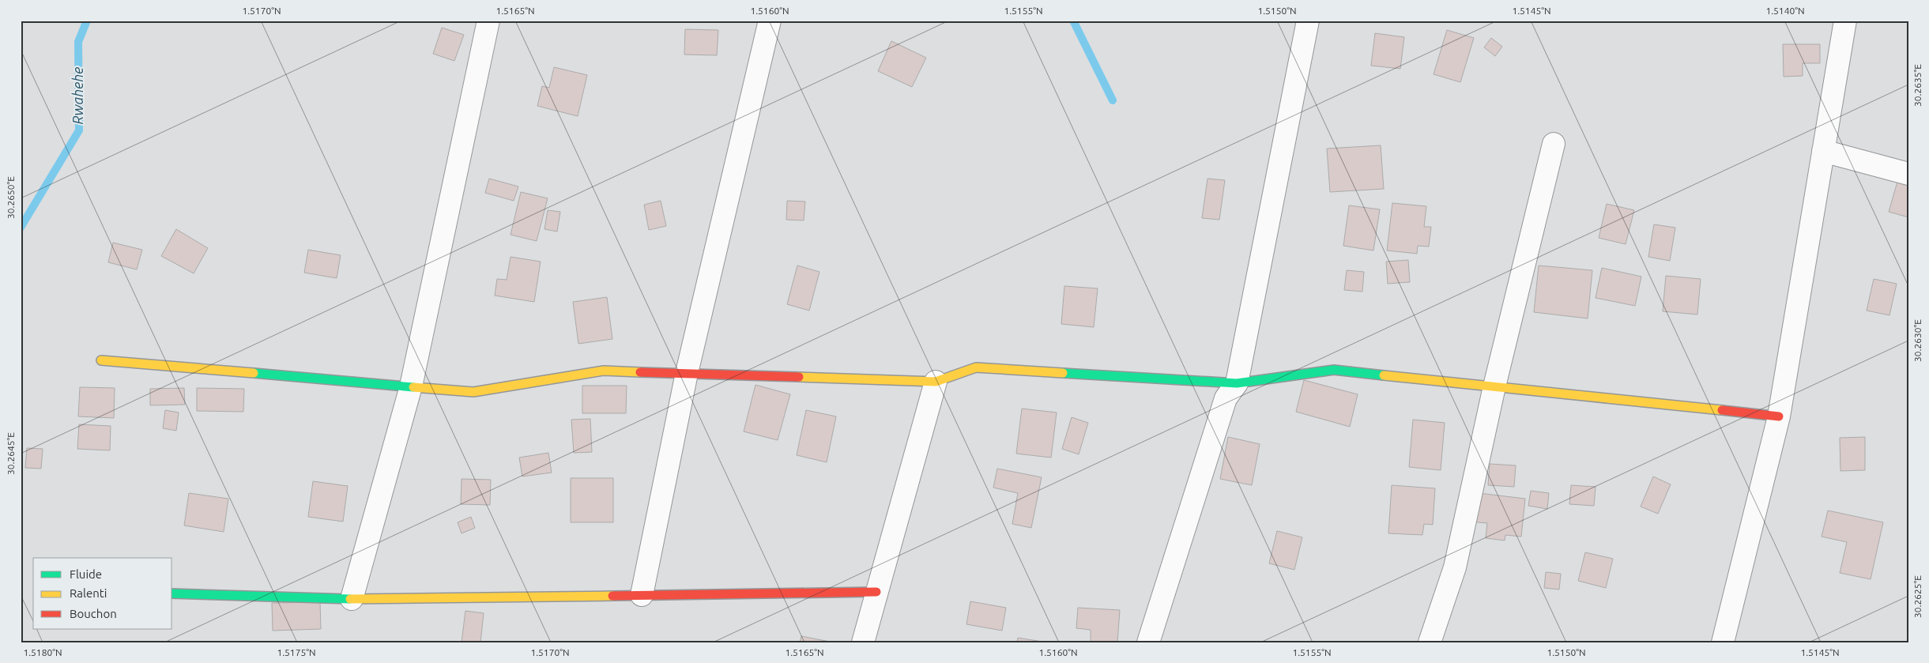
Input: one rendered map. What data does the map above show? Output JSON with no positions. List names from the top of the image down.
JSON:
{
  "water": ["Rwahehe"],
  "legend": ["Fluide", "Ralenti", "Bouchon"],
  "coordinates": [
    "1.5170°N",
    "1.5165°N",
    "1.5160°N",
    "1.5155°N",
    "1.5150°N",
    "1.5145°N",
    "1.5140°N",
    "30.2635°E",
    "30.2650°E",
    "30.2630°E",
    "30.2645°E",
    "30.2625°E",
    "1.5180°N",
    "1.5175°N"
  ]
}
